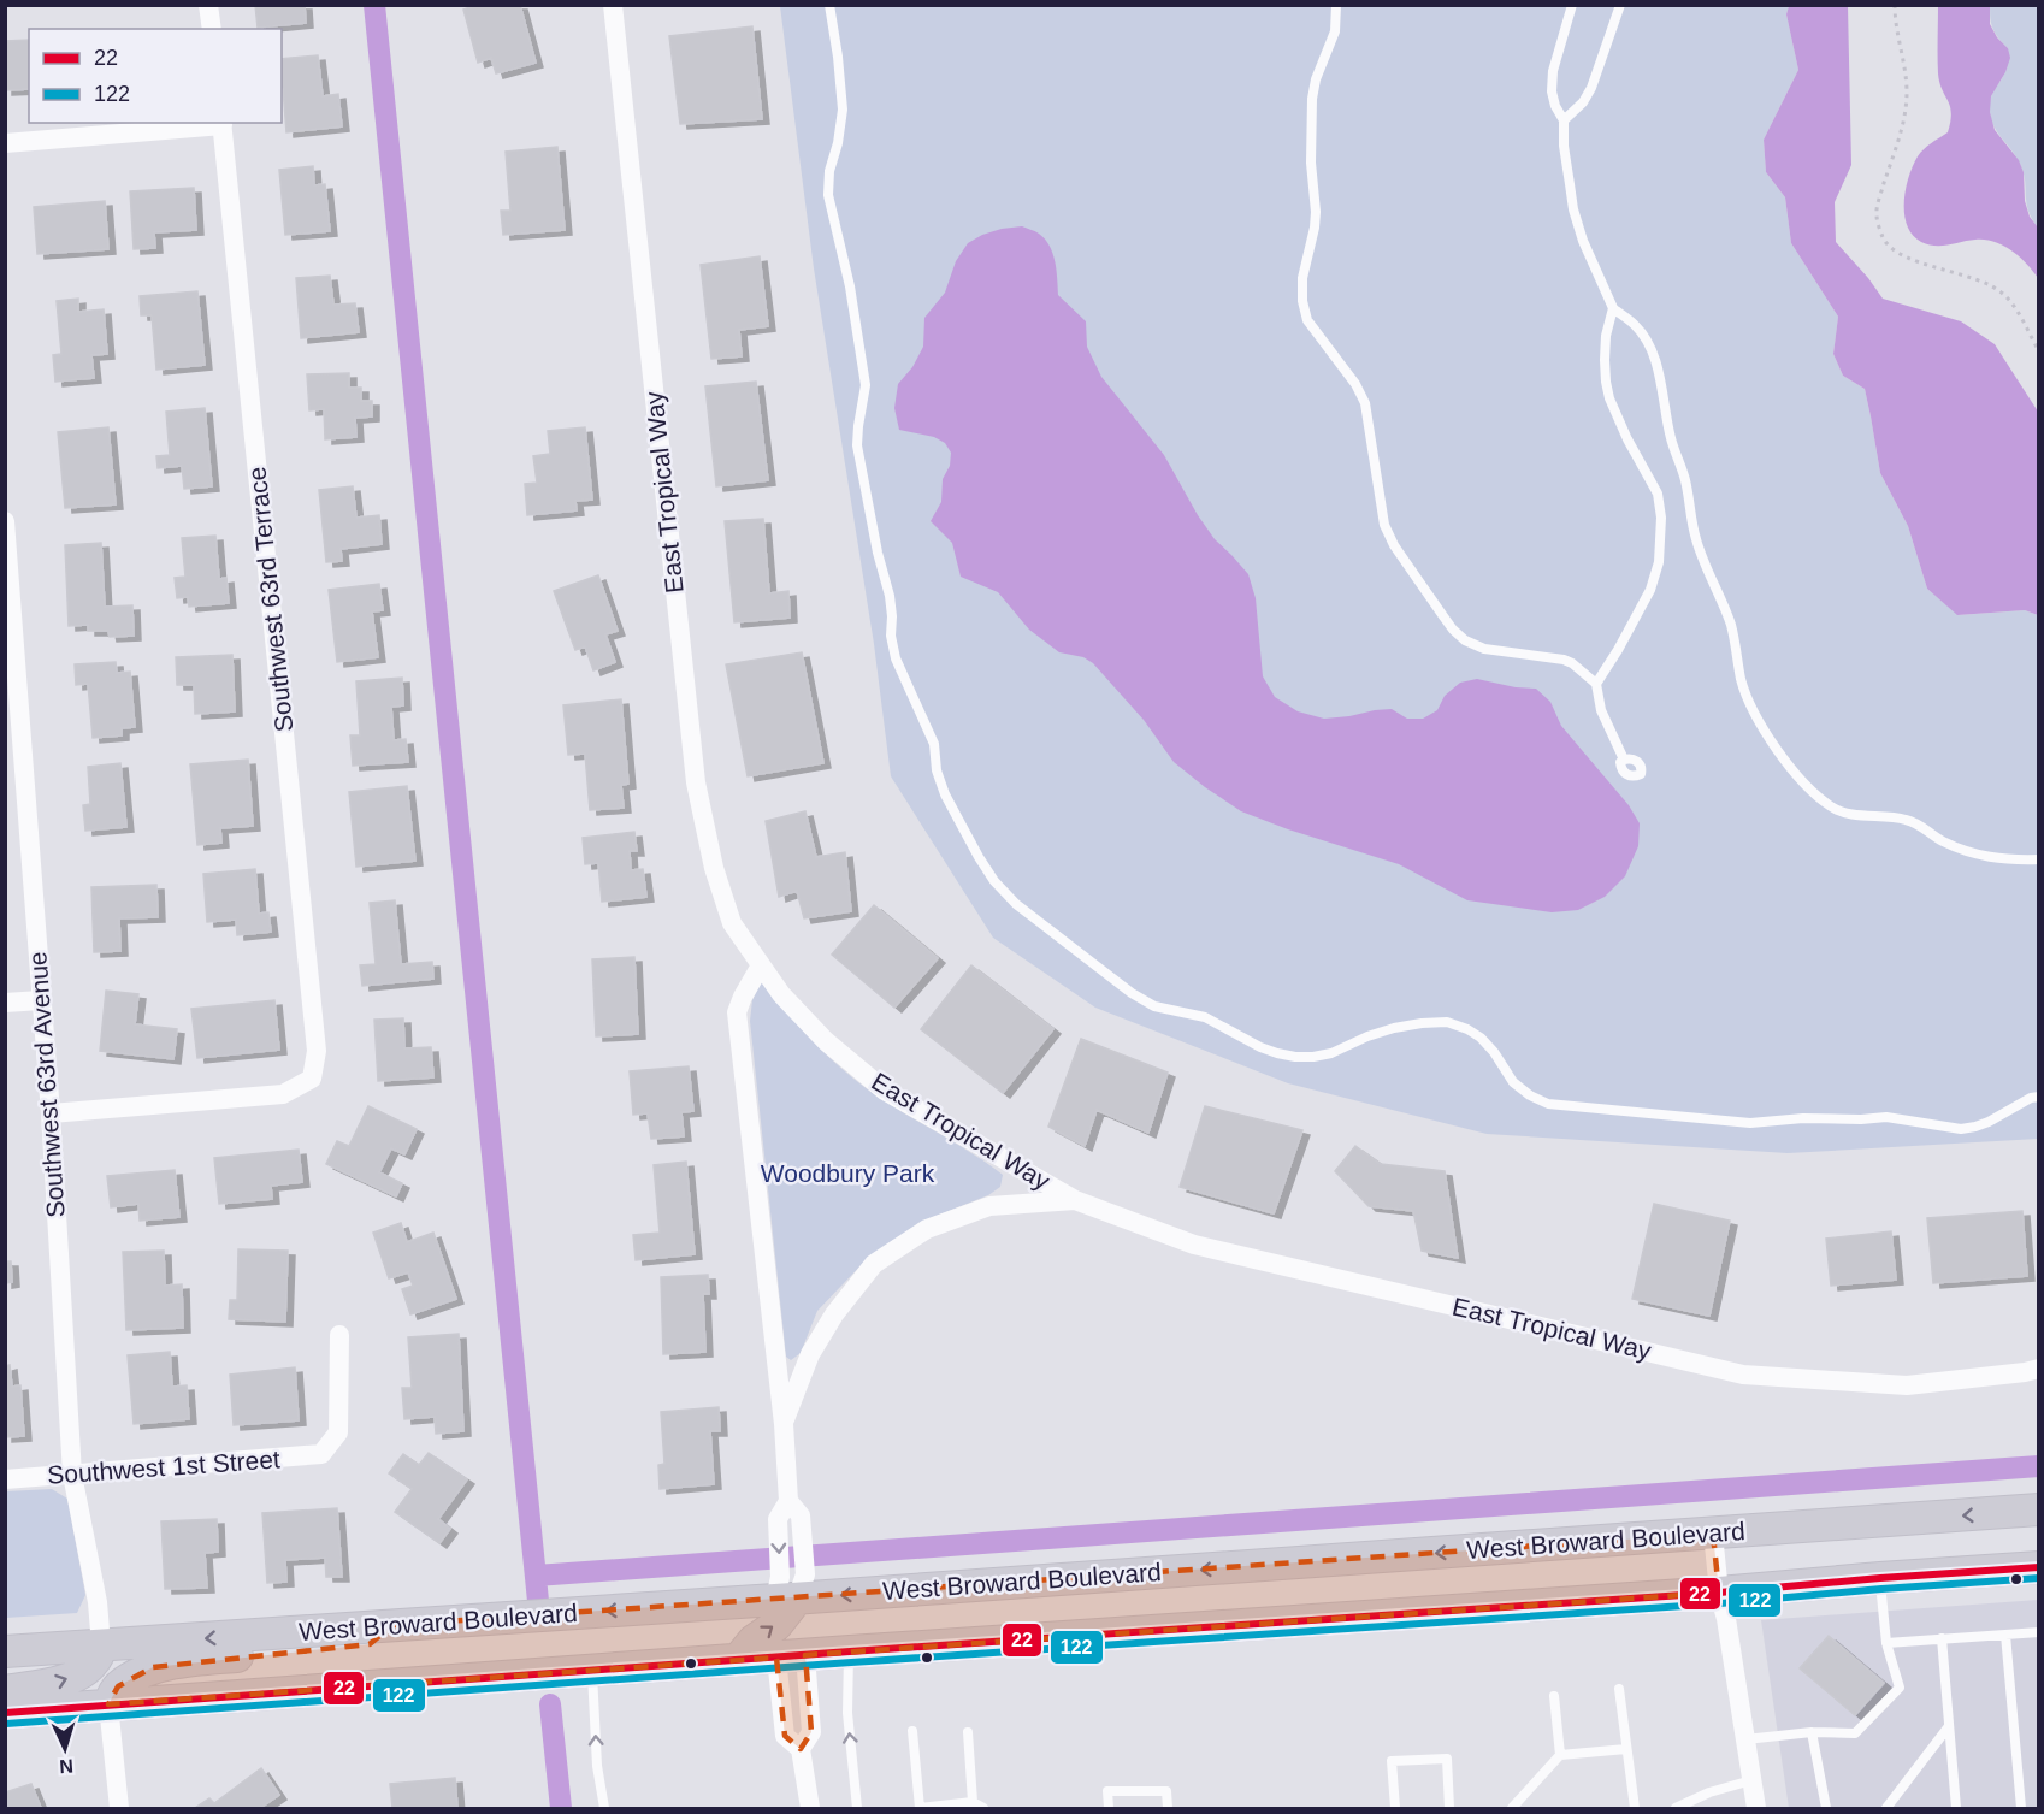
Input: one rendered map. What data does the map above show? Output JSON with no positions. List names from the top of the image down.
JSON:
{
  "streets": {
    "main road": ["West Broward Boulevard"],
    "street": [
      "East Tropical Way",
      "Southwest 63rd Terrace",
      "Southwest 63rd Avenue",
      "Southwest 1st Street"
    ]
  },
  "crossings": [
    ["East Tropical Way", "West Broward Boulevard"],
    ["Southwest 63rd Terrace", "Southwest 63rd Avenue"],
    ["Southwest 63rd Avenue", "Southwest 1st Street"],
    ["Southwest 63rd Avenue", "West Broward Boulevard"]
  ],
  "parks": ["Woodbury Park"],
  "lines": ["transit line 22", "transit line 122"],
  "legend": ["22", "122"],
  "north": "bottom"
}
